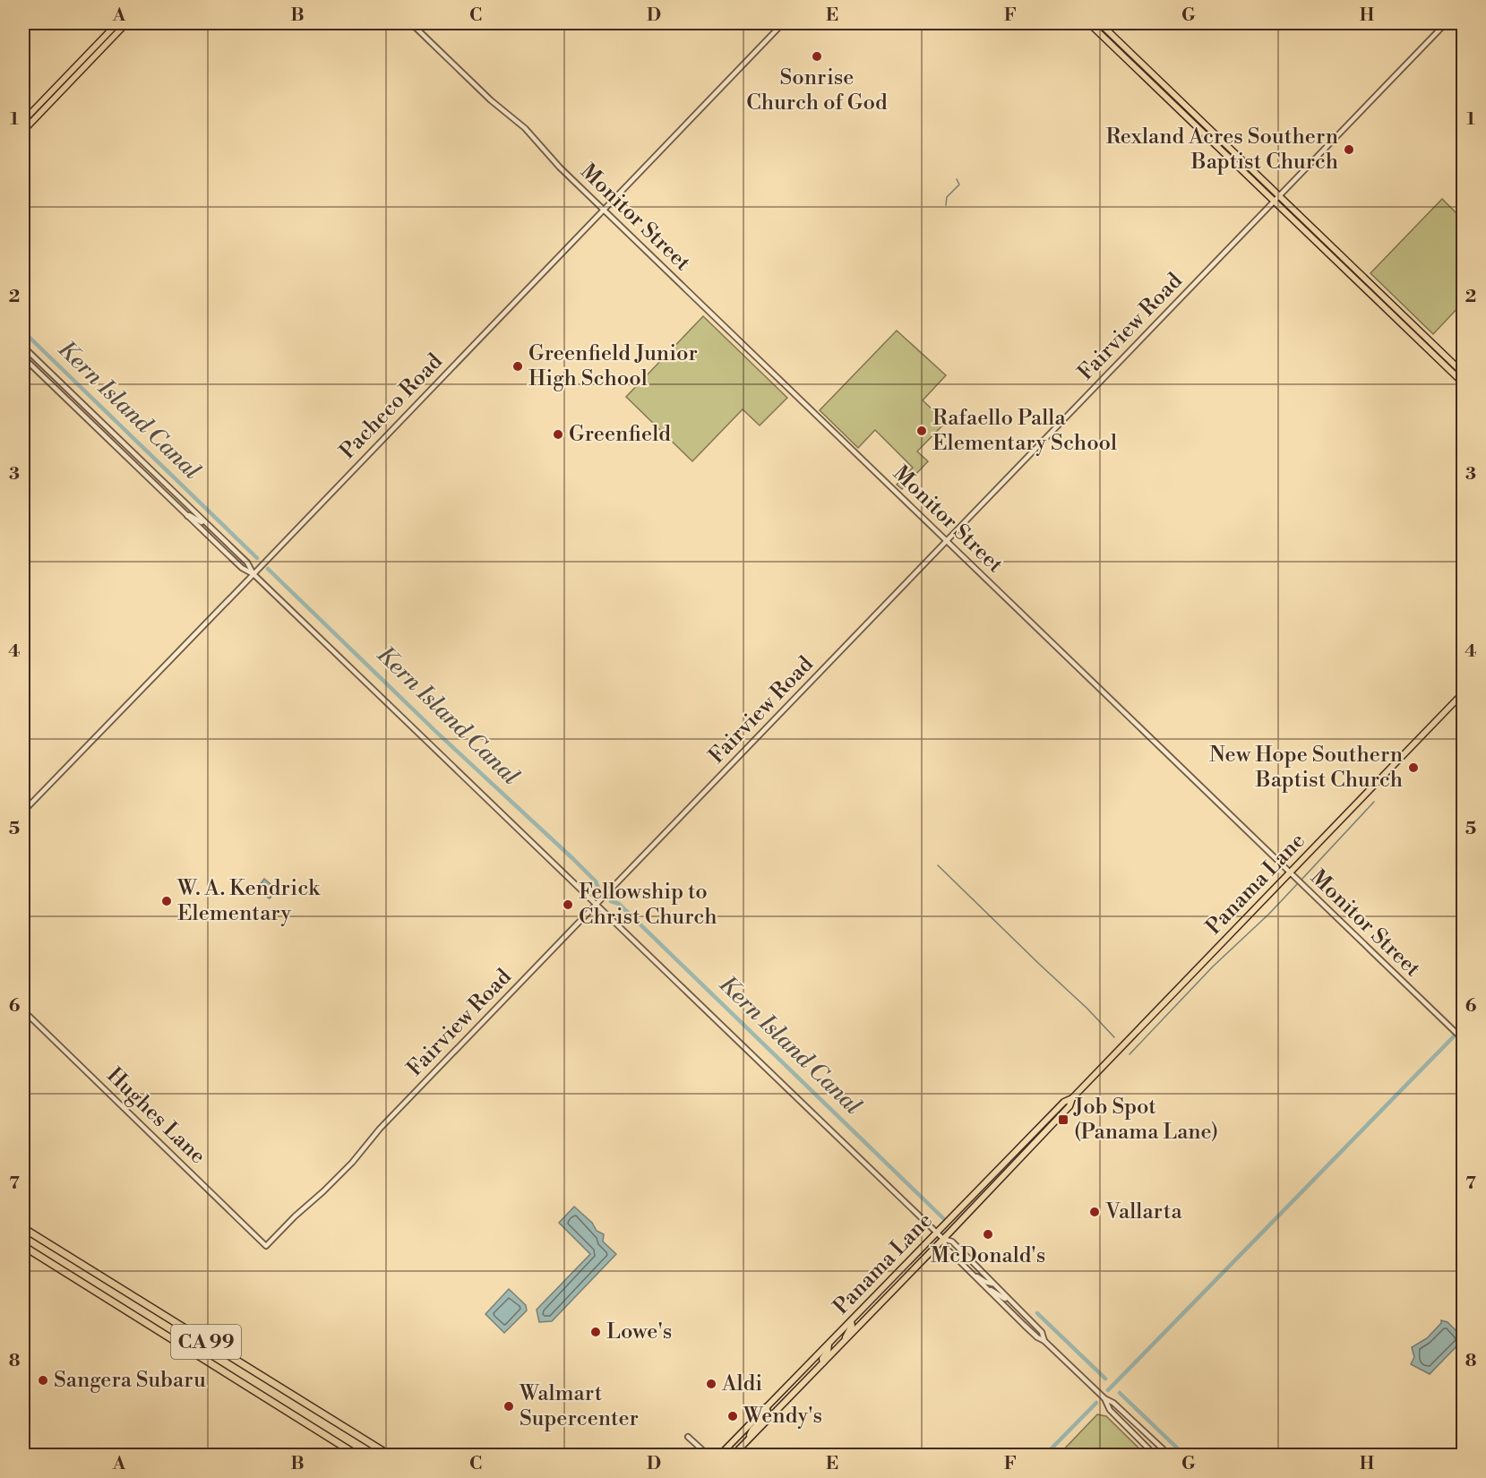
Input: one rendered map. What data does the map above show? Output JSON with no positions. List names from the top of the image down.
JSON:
{
  "streets": {
    "highway": ["CA 99"],
    "main road": ["Panama Lane"],
    "street": [
      "Monitor Street",
      "Fairview Road",
      "Pacheco Road",
      "Hughes Lane"
    ]
  },
  "crossings": [
    ["Monitor Street", "Fairview Road"],
    ["Monitor Street", "Pacheco Road"],
    ["Monitor Street", "Panama Lane"],
    ["Fairview Road", "Hughes Lane"]
  ],
  "water": ["Kern Island Canal"],
  "places": {
    "other": [
      "Sonrise Church of God",
      "Rexland Acres Southern Baptist Church",
      "Greenfield Junior High School",
      "Rafaello Palla Elementary School",
      "Greenfield",
      "New Hope Southern Baptist Church",
      "W. A. Kendrick Elementary",
      "Fellowship to Christ Church",
      "Vallarta",
      "McDonald's",
      "Lowe's",
      "Sangera Subaru",
      "Aldi",
      "Walmart Supercenter",
      "Wendy's"
    ],
    "transit": ["Job Spot (Panama Lane)"]
  },
  "grid": {
    "columns": [
      "A",
      "B",
      "C",
      "D",
      "E",
      "F",
      "G",
      "H"
    ],
    "rows": [
      "1",
      "2",
      "3",
      "4",
      "5",
      "6",
      "7",
      "8"
    ]
  }
}
